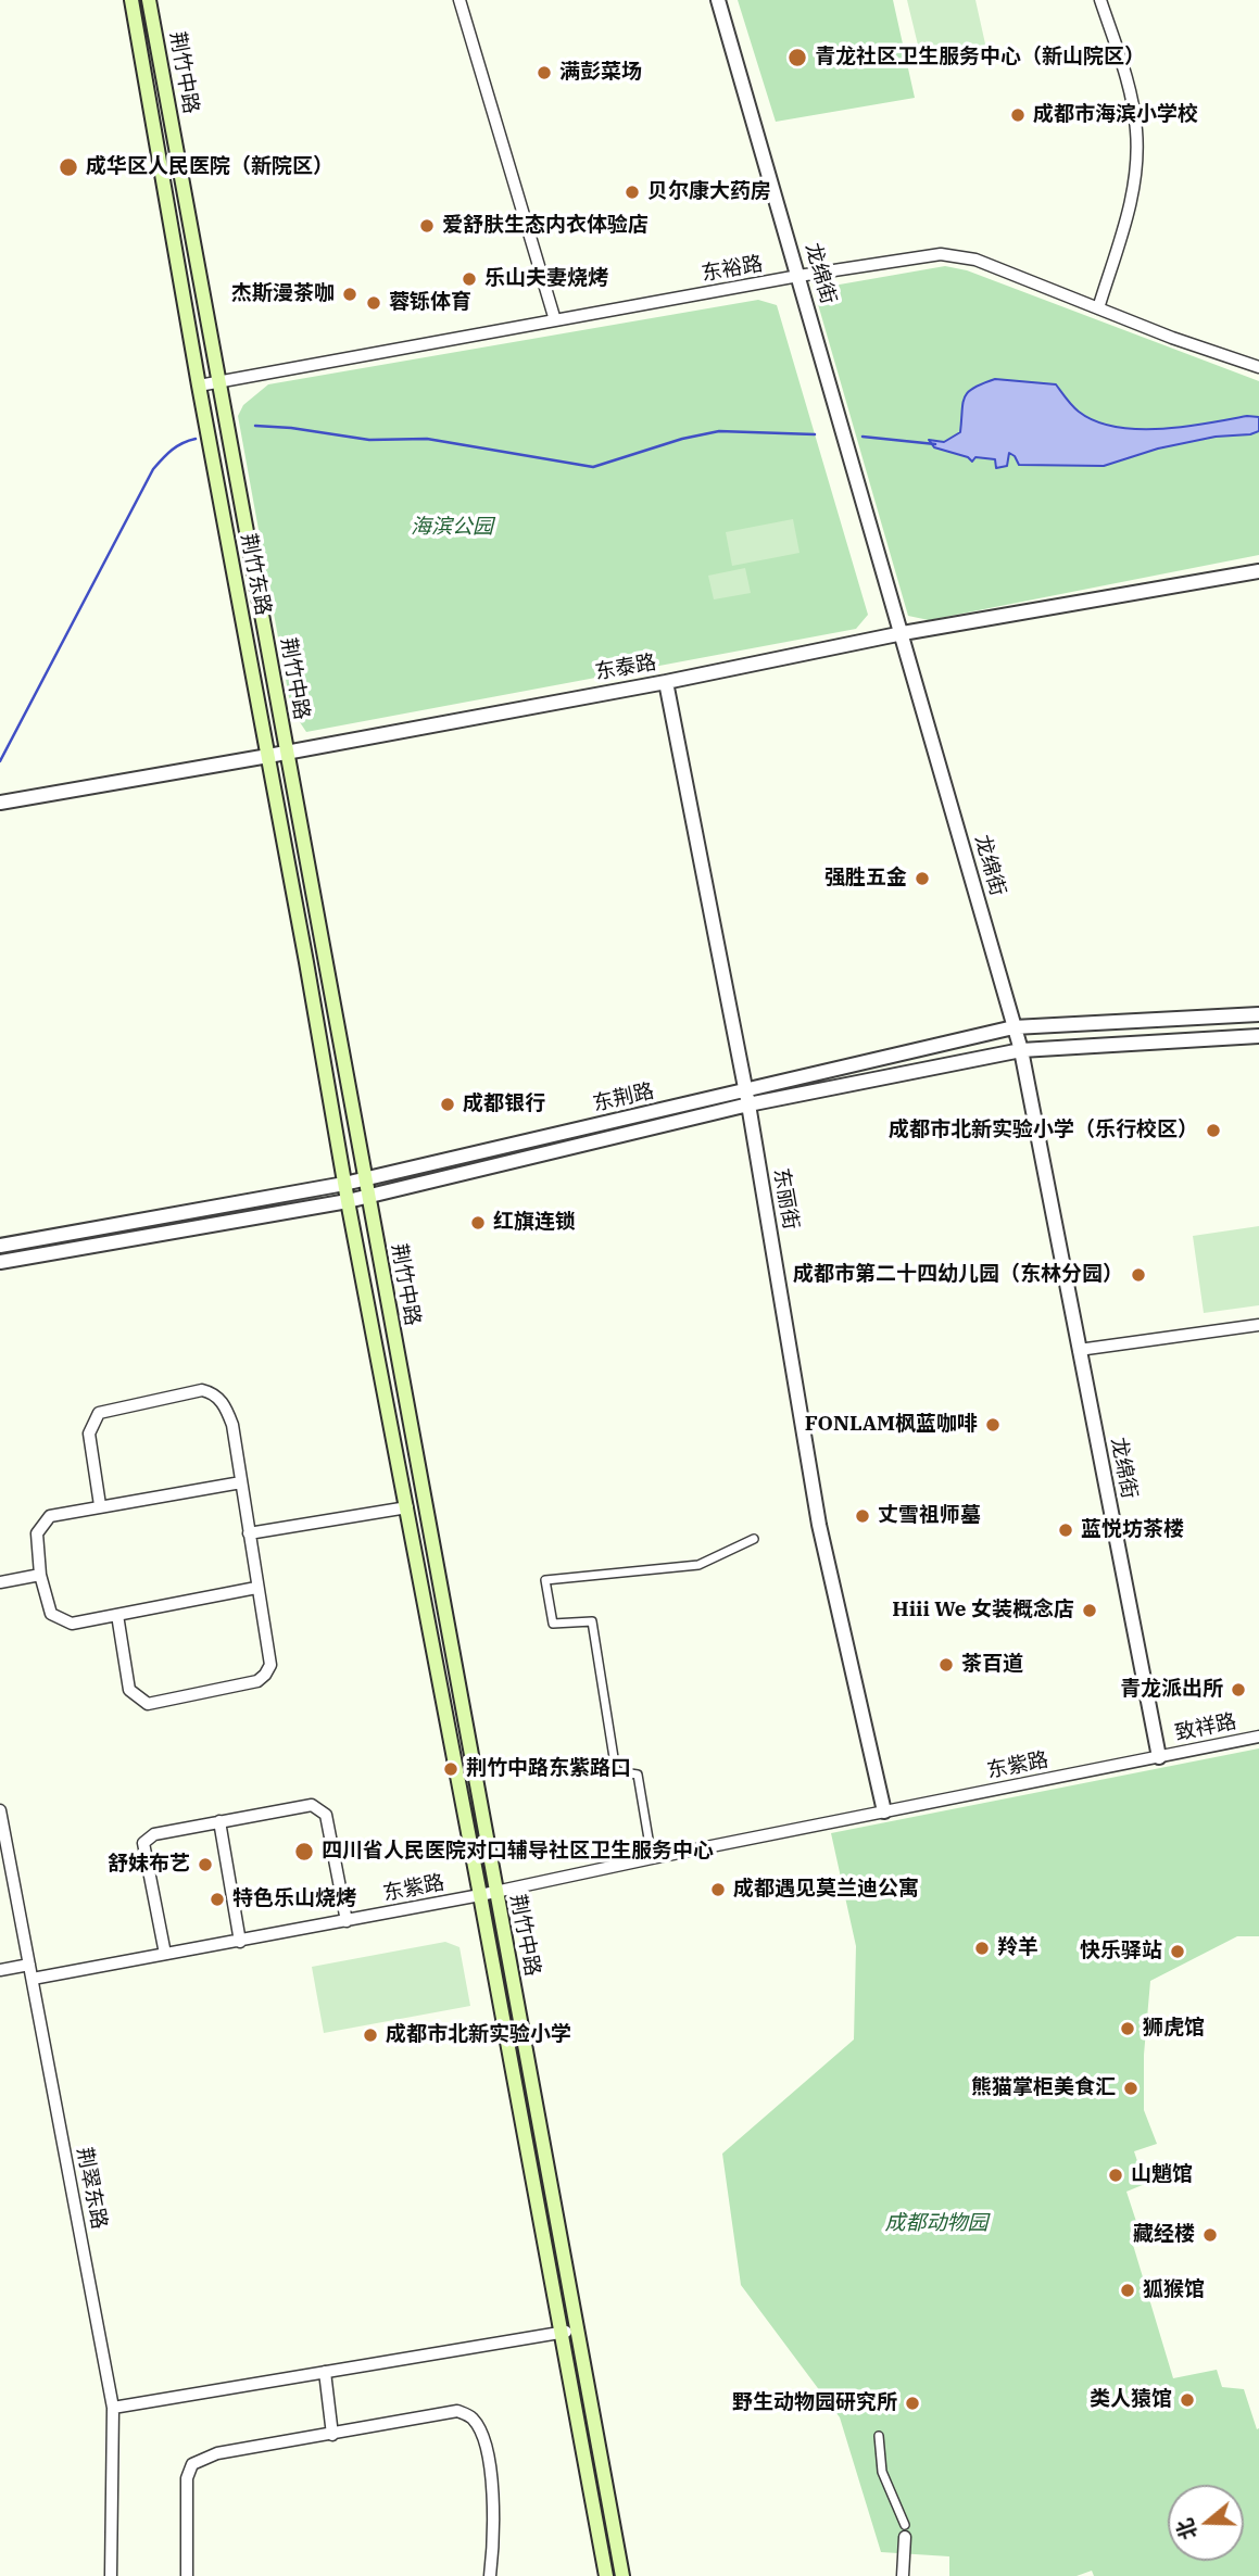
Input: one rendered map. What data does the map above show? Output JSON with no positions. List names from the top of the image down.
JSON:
{
  "streets": {
    "main road": ["荆竹中路", "荆竹东路"],
    "street": [
      "东裕路",
      "龙绵街",
      "东泰路",
      "东荆路",
      "东丽街",
      "致祥路",
      "东紫路",
      "荆翠东路"
    ]
  },
  "crossings": [
    ["荆竹中路", "东裕路"],
    ["荆竹中路", "荆竹东路"],
    ["荆竹中路", "东泰路"],
    ["荆竹中路", "东荆路"],
    ["荆竹中路", "东紫路"],
    ["东裕路", "龙绵街"],
    ["东裕路", "荆竹东路"],
    ["龙绵街", "东泰路"],
    ["龙绵街", "东荆路"],
    ["龙绵街", "致祥路"],
    ["龙绵街", "东紫路"],
    ["荆竹东路", "东泰路"],
    ["荆竹东路", "东荆路"],
    ["东泰路", "东丽街"],
    ["东荆路", "东丽街"],
    ["东丽街", "东紫路"],
    ["致祥路", "东紫路"],
    ["东紫路", "荆翠东路"]
  ],
  "parks": ["海滨公园", "成都动物园"],
  "places": [
    "青龙社区卫生服务中心（新山院区）",
    "满彭菜场",
    "成都市海滨小学校",
    "成华区人民医院（新院区）",
    "贝尔康大药房",
    "爱舒肤生态内衣体验店",
    "乐山夫妻烧烤",
    "杰斯漫茶咖",
    "蓉铄体育",
    "强胜五金",
    "成都银行",
    "成都市北新实验小学（乐行校区）",
    "红旗连锁",
    "成都市第二十四幼儿园（东林分园）",
    "FONLAM枫蓝咖啡",
    "丈雪祖师墓",
    "蓝悦坊茶楼",
    "Hiii We 女装概念店",
    "茶百道",
    "青龙派出所",
    "荆竹中路东紫路口",
    "四川省人民医院对口辅导社区卫生服务中心",
    "舒妹布艺",
    "成都遇见莫兰迪公寓",
    "特色乐山烧烤",
    "羚羊",
    "快乐驿站",
    "狮虎馆",
    "成都市北新实验小学",
    "熊猫掌柜美食汇",
    "山魈馆",
    "藏经楼",
    "狐猴馆",
    "类人猿馆",
    "野生动物园研究所"
  ],
  "north": "left"
}
